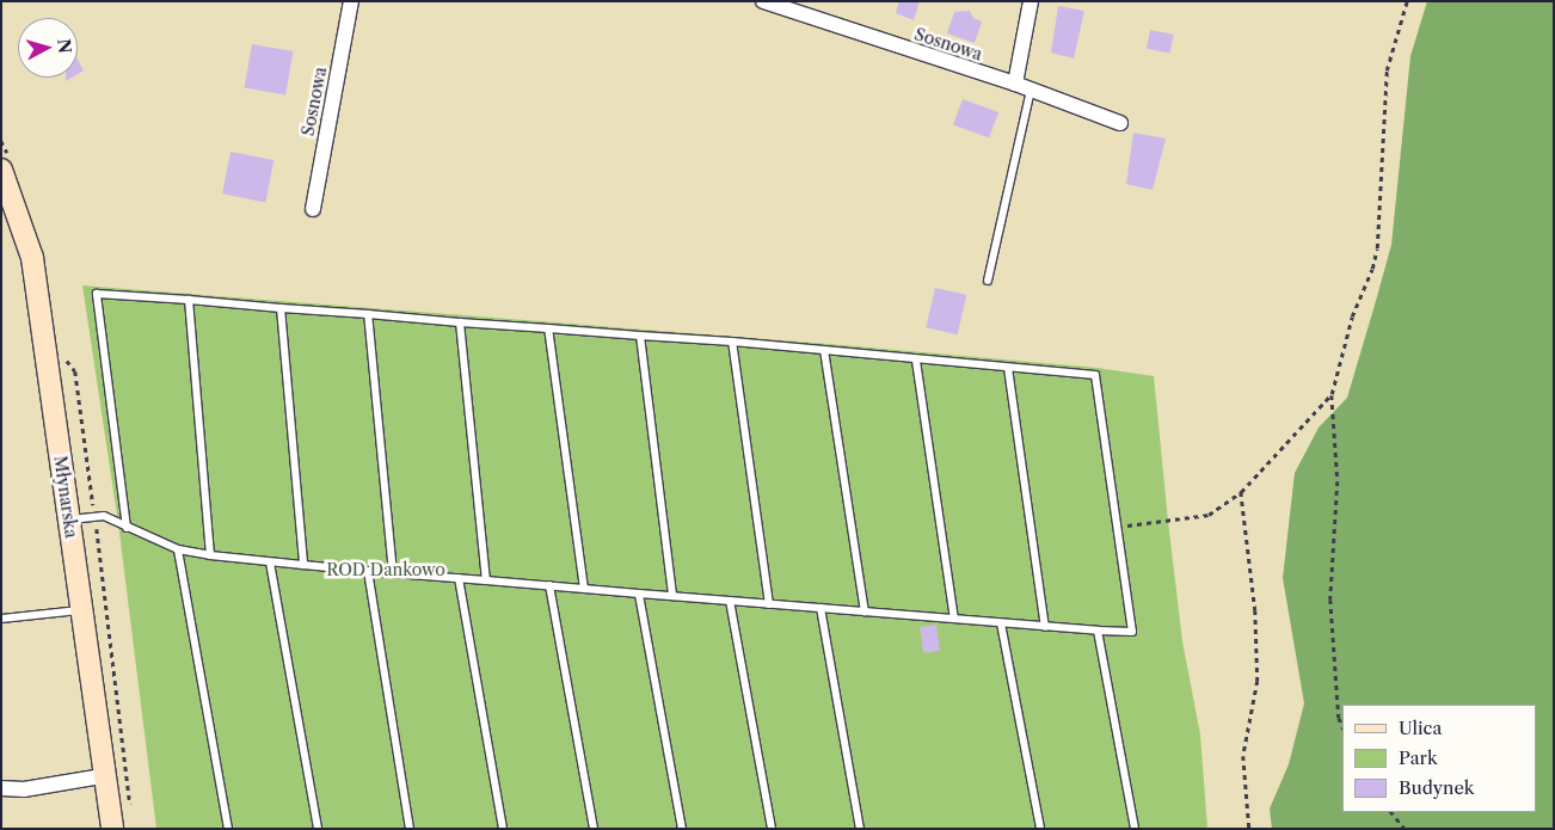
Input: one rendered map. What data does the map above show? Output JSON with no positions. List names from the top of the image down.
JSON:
{
  "streets": {
    "street": ["Sosnowa", "Młynarska"]
  },
  "parks": ["ROD Dankowo"],
  "legend": ["Ulica", "Park", "Budynek"],
  "north": "right"
}
